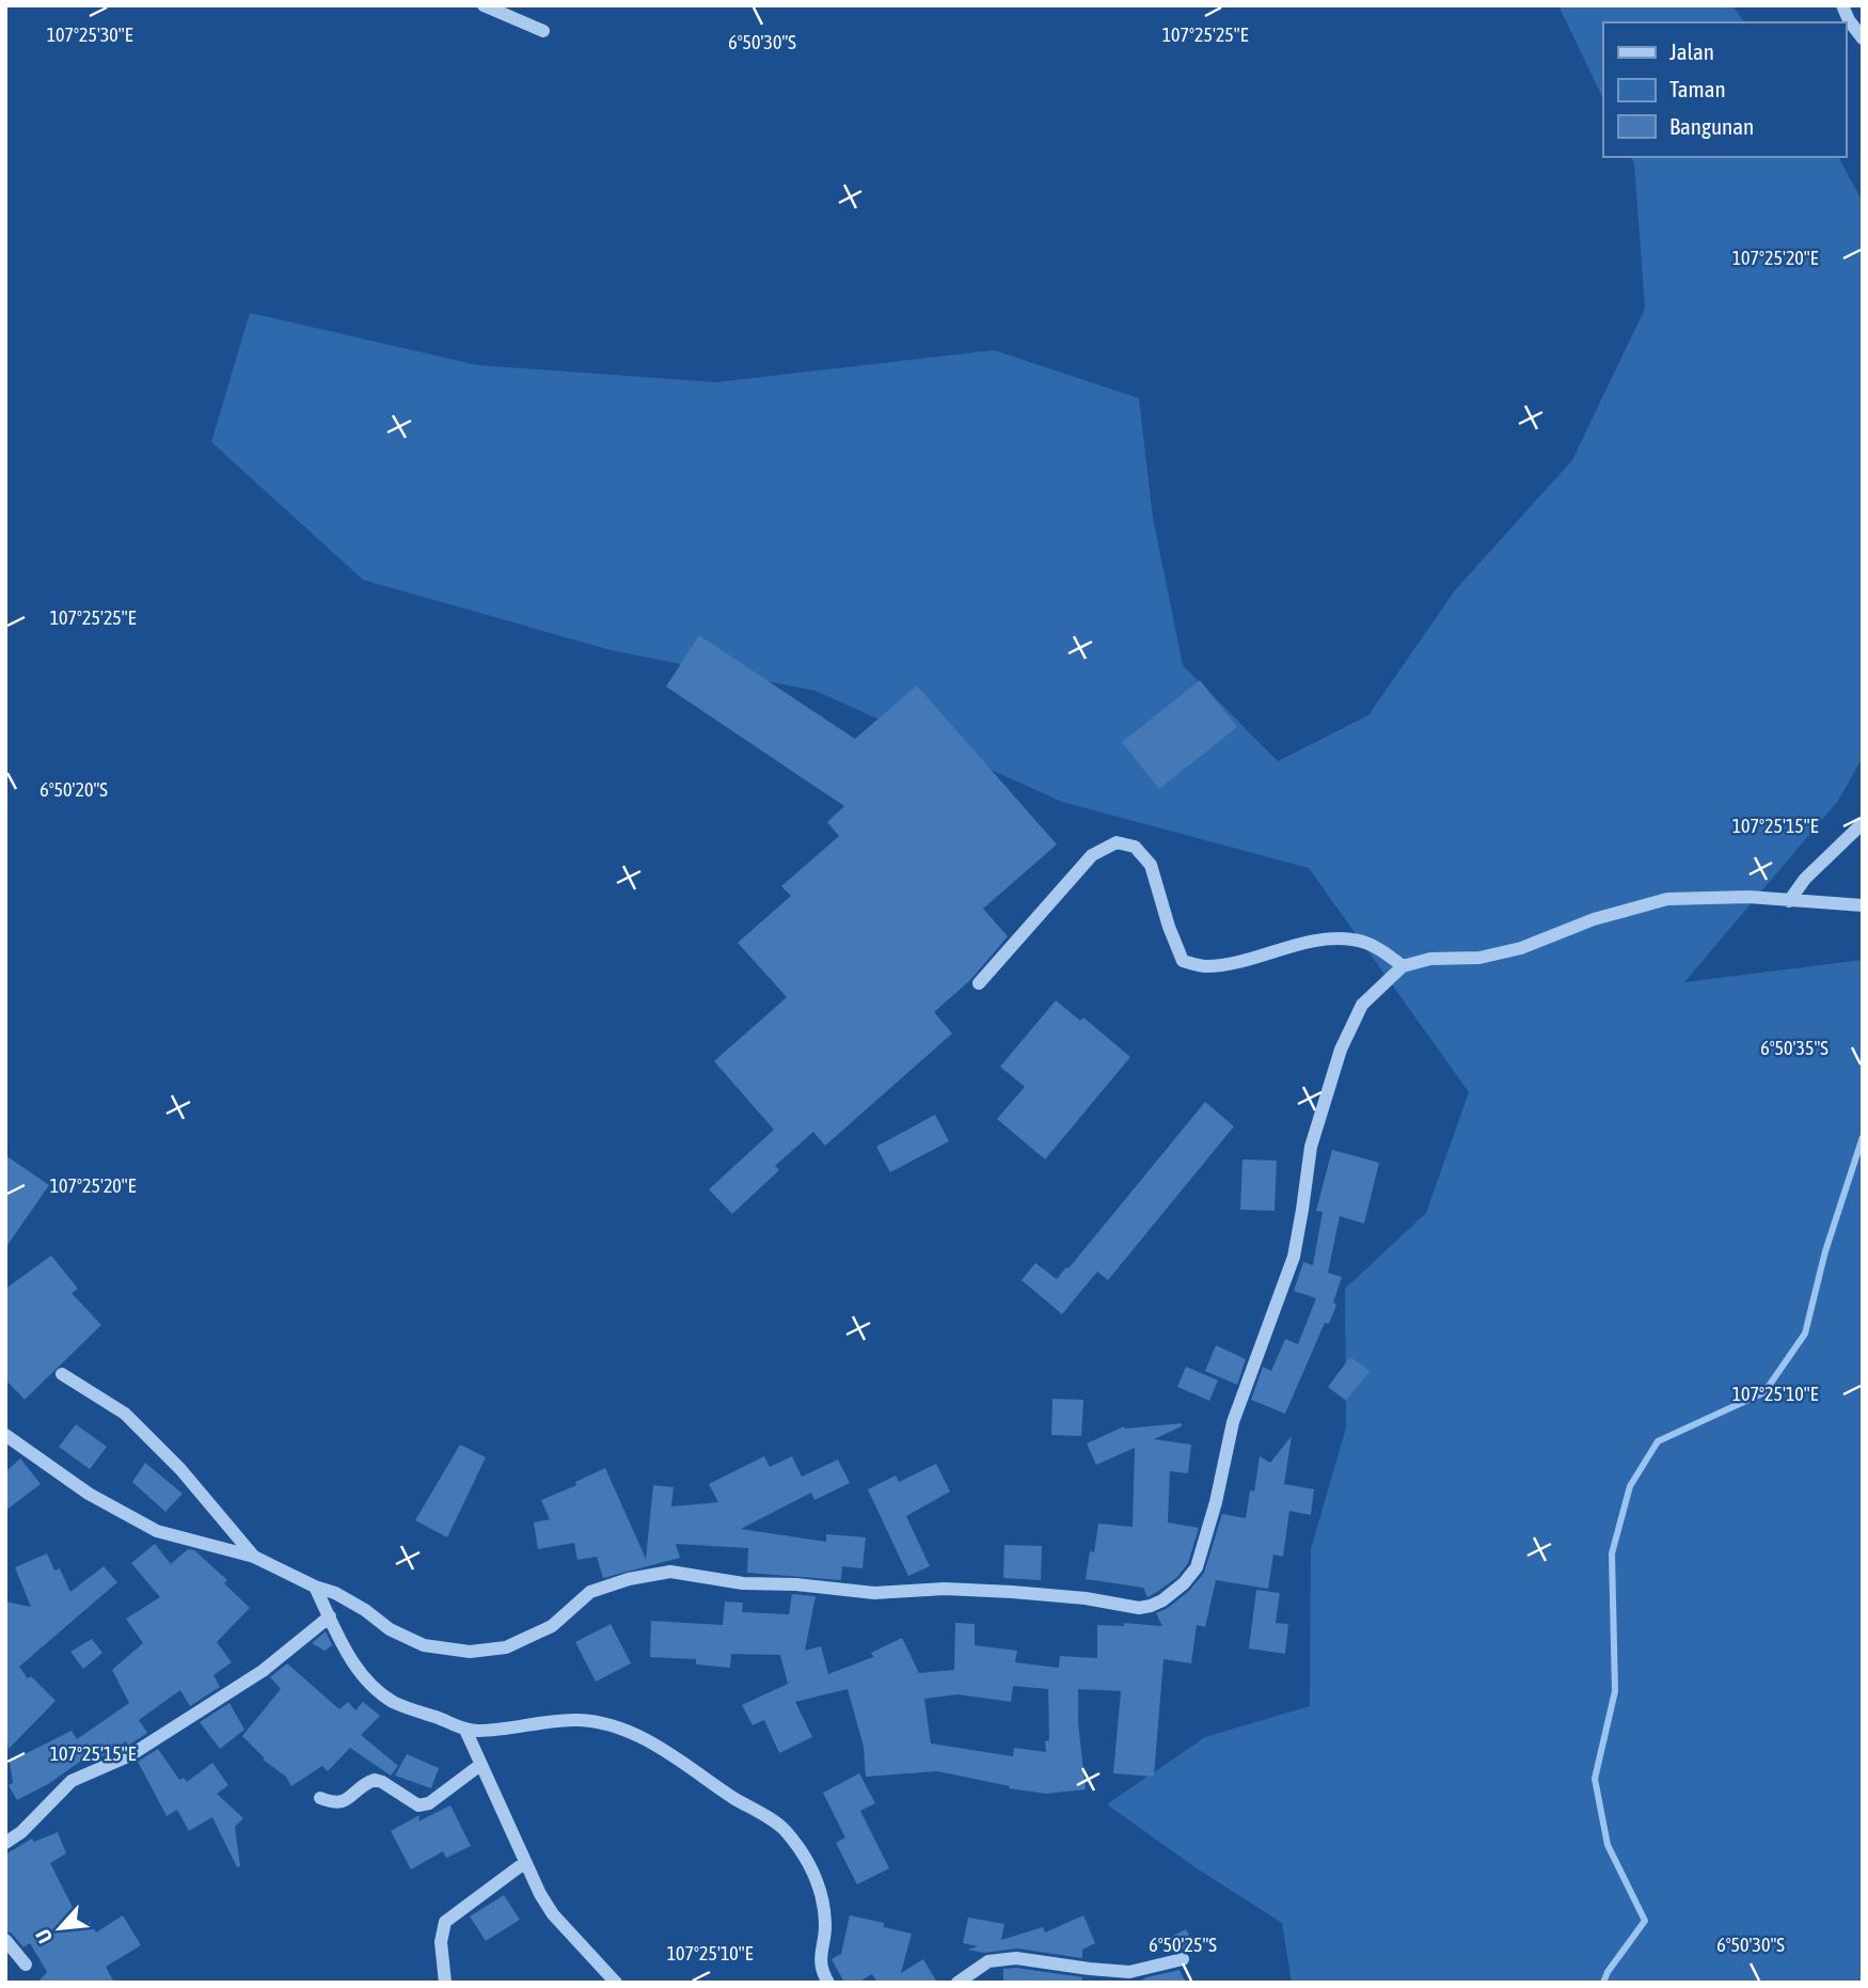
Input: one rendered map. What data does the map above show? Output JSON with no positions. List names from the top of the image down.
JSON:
{
  "legend": ["Jalan", "Taman", "Bangunan"],
  "north": "bottom left",
  "coordinates": [
    "107°25'30\"E",
    "107°25'25\"E",
    "6°50'30\"S",
    "107°25'20\"E",
    "6°50'20\"S",
    "107°25'15\"E",
    "6°50'35\"S",
    "107°25'10\"E",
    "6°50'25\"S"
  ]
}
